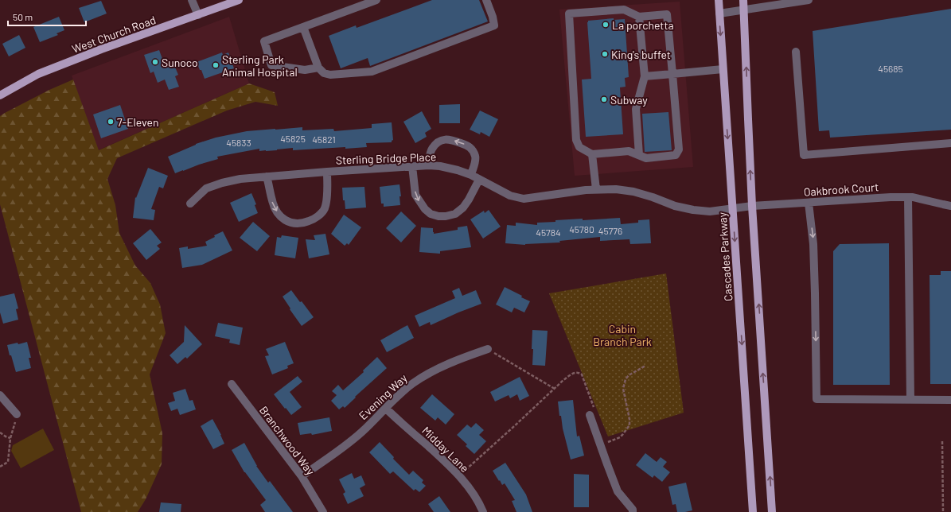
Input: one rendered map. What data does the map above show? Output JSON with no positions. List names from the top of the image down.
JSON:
{
  "streets": {
    "main road": ["West Church Road", "Cascades Parkway"],
    "street": [
      "Sterling Bridge Place",
      "Oakbrook Court",
      "Evening Way",
      "Branchwood Way",
      "Midday Lane"
    ]
  },
  "crossings": [
    ["Sterling Bridge Place", "Oakbrook Court"],
    ["Sterling Bridge Place", "Cascades Parkway"],
    ["Oakbrook Court", "Cascades Parkway"],
    ["Evening Way", "Branchwood Way"],
    ["Evening Way", "Midday Lane"]
  ],
  "parks": ["Cabin Branch Park"],
  "places": [
    "La porchetta",
    "King's buffet",
    "Sunoco",
    "Sterling Park Animal Hospital",
    "Subway",
    "7-Eleven"
  ],
  "house_numbers": [
    "45685",
    "45825",
    "45821",
    "45833",
    "45780",
    "45776",
    "45784"
  ],
  "scale_bar": "50 m"
}
